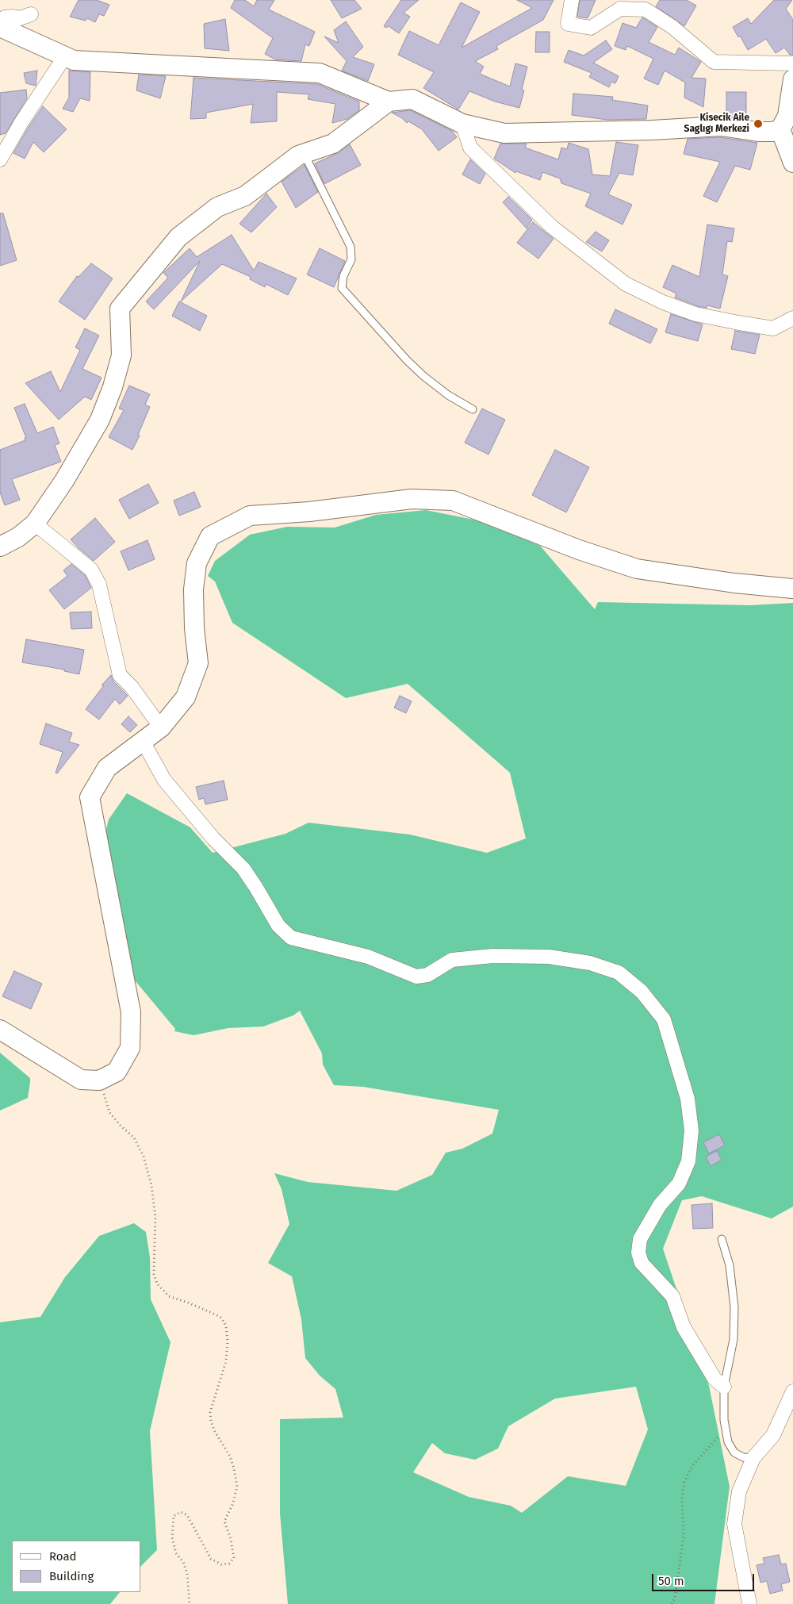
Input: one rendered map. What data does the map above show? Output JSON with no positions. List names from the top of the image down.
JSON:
{
  "places": ["Kisecik Aile Saglıgı Merkezi"],
  "legend": ["Road", "Building"],
  "scale_bar": "50 m"
}
